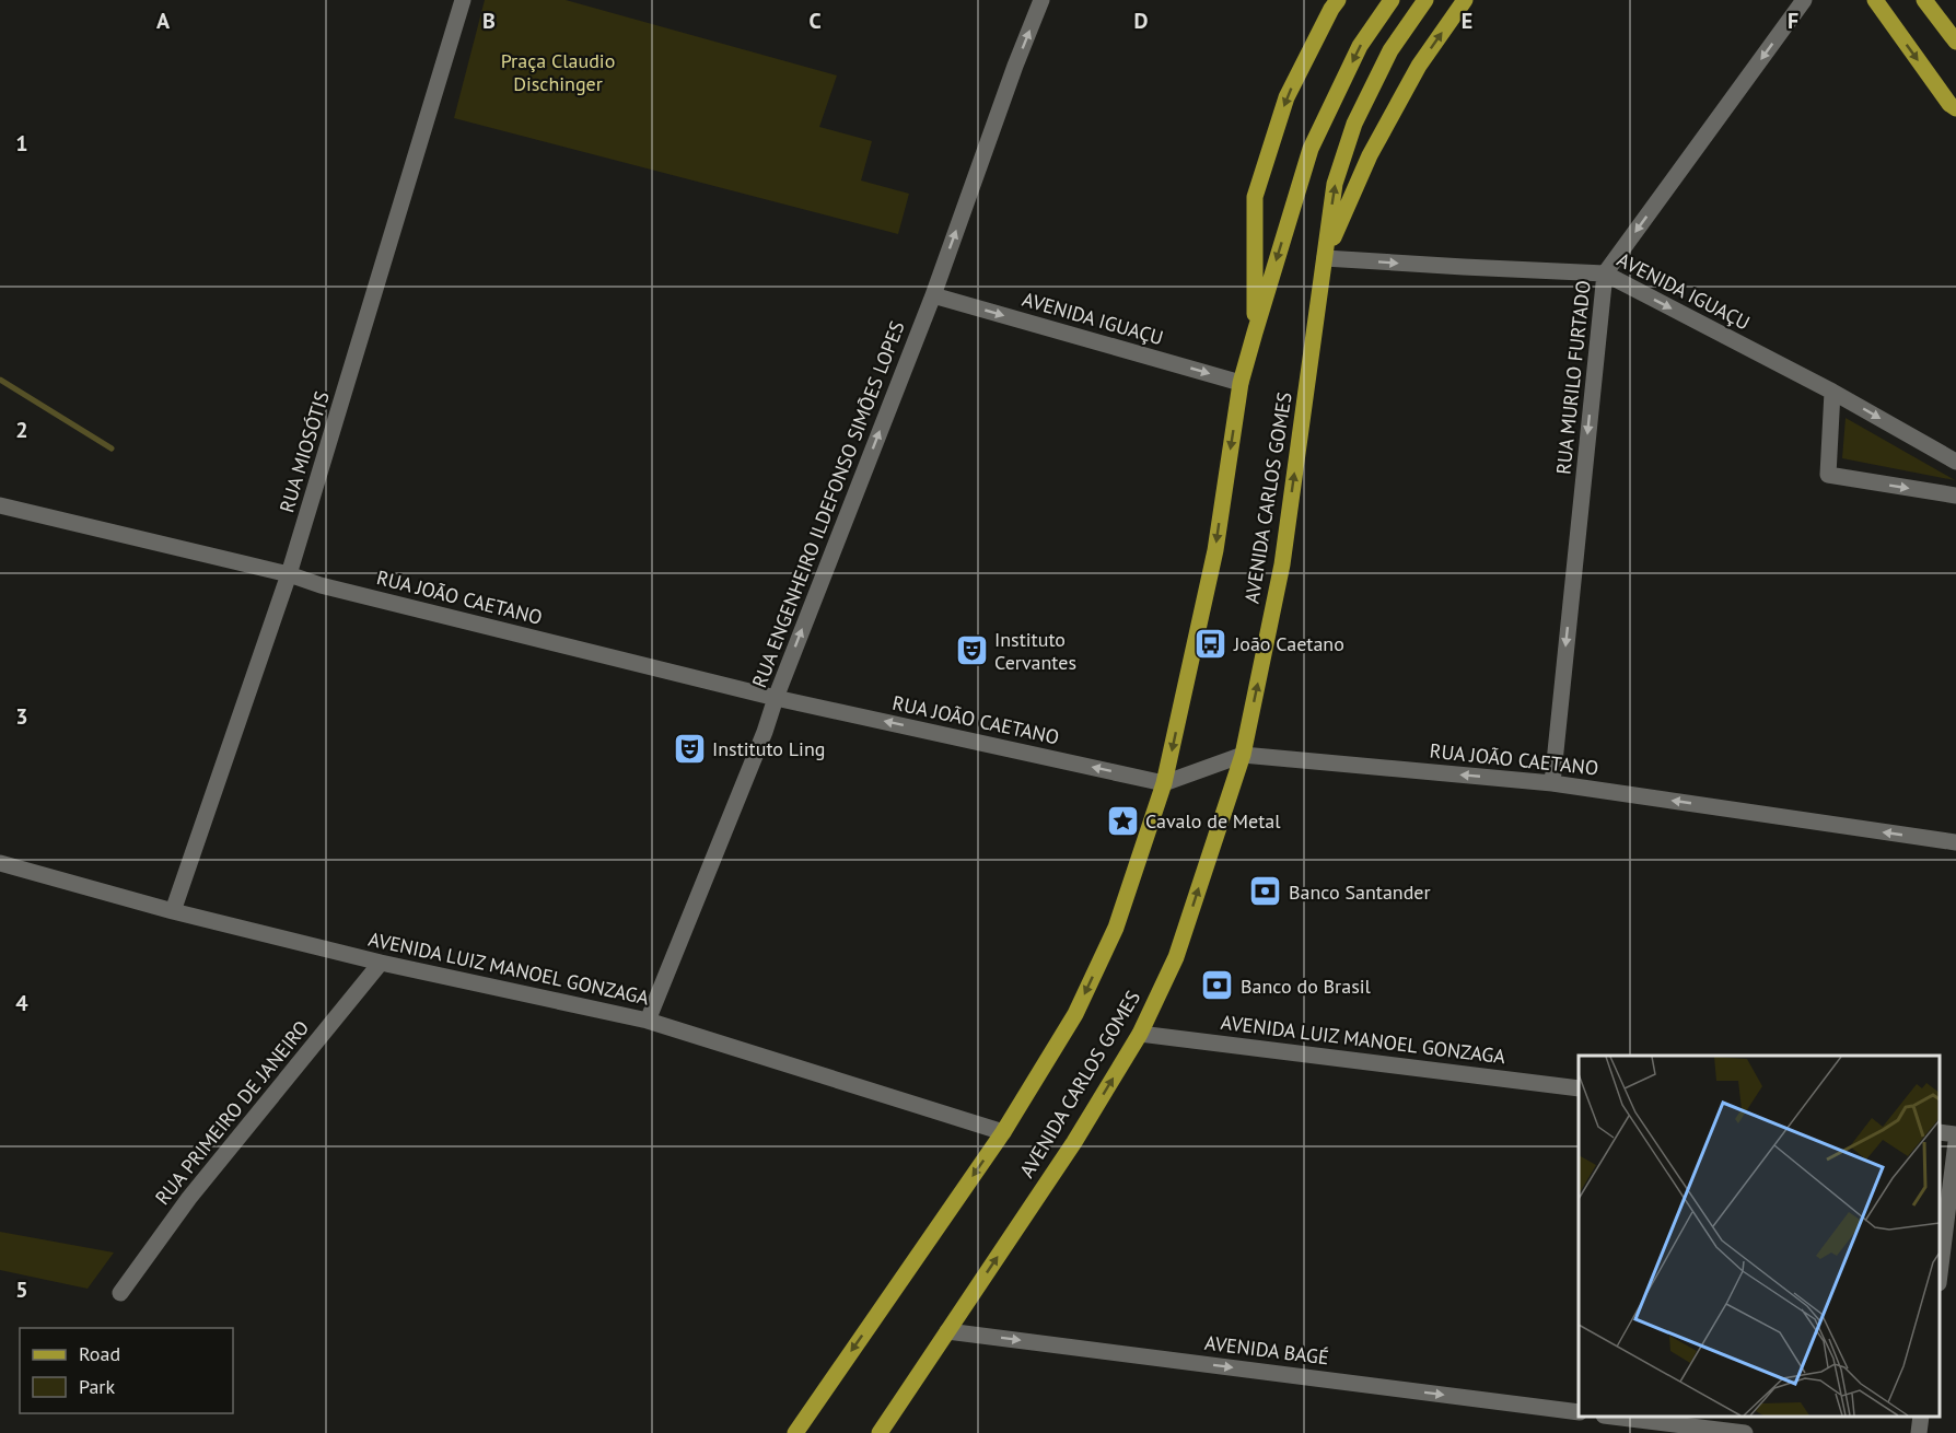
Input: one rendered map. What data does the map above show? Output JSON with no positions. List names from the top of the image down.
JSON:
{
  "streets": {
    "main road": ["AVENIDA CARLOS GOMES"],
    "street": [
      "AVENIDA IGUAÇU",
      "RUA MURILO FURTADO",
      "RUA MIOSÓTIS",
      "RUA ENGENHEIRO ILDEFONSO SIMÕES LOPES",
      "RUA JOÃO CAETANO",
      "AVENIDA LUIZ MANOEL GONZAGA",
      "RUA PRIMEIRO DE JANEIRO",
      "AVENIDA BAGÉ"
    ]
  },
  "crossings": [
    ["AVENIDA IGUAÇU", "RUA MURILO FURTADO"],
    ["AVENIDA IGUAÇU", "AVENIDA CARLOS GOMES"],
    ["AVENIDA IGUAÇU", "RUA ENGENHEIRO ILDEFONSO SIMÕES LOPES"],
    ["RUA MURILO FURTADO", "RUA JOÃO CAETANO"],
    ["RUA MIOSÓTIS", "RUA JOÃO CAETANO"],
    ["RUA MIOSÓTIS", "AVENIDA LUIZ MANOEL GONZAGA"],
    ["AVENIDA CARLOS GOMES", "RUA JOÃO CAETANO"],
    ["AVENIDA CARLOS GOMES", "AVENIDA LUIZ MANOEL GONZAGA"],
    ["AVENIDA CARLOS GOMES", "AVENIDA BAGÉ"],
    ["RUA ENGENHEIRO ILDEFONSO SIMÕES LOPES", "RUA JOÃO CAETANO"],
    ["RUA ENGENHEIRO ILDEFONSO SIMÕES LOPES", "AVENIDA LUIZ MANOEL GONZAGA"],
    ["AVENIDA LUIZ MANOEL GONZAGA", "RUA PRIMEIRO DE JANEIRO"]
  ],
  "one_way": [
    "AVENIDA IGUAÇU",
    "RUA MURILO FURTADO",
    "RUA ENGENHEIRO ILDEFONSO SIMÕES LOPES",
    "RUA JOÃO CAETANO",
    "AVENIDA BAGÉ"
  ],
  "parks": ["Praça Claudio Dischinger"],
  "places": {
    "bus stop": ["João Caetano"],
    "theatre": ["Instituto Cervantes", "Instituto Ling"],
    "place": ["Cavalo de Metal"],
    "bank": ["Banco Santander", "Banco do Brasil"]
  },
  "legend": ["Road", "Park"],
  "grid": {
    "columns": [
      "A",
      "B",
      "C",
      "D",
      "E",
      "F"
    ],
    "rows": [
      "1",
      "2",
      "3",
      "4",
      "5"
    ]
  }
}
